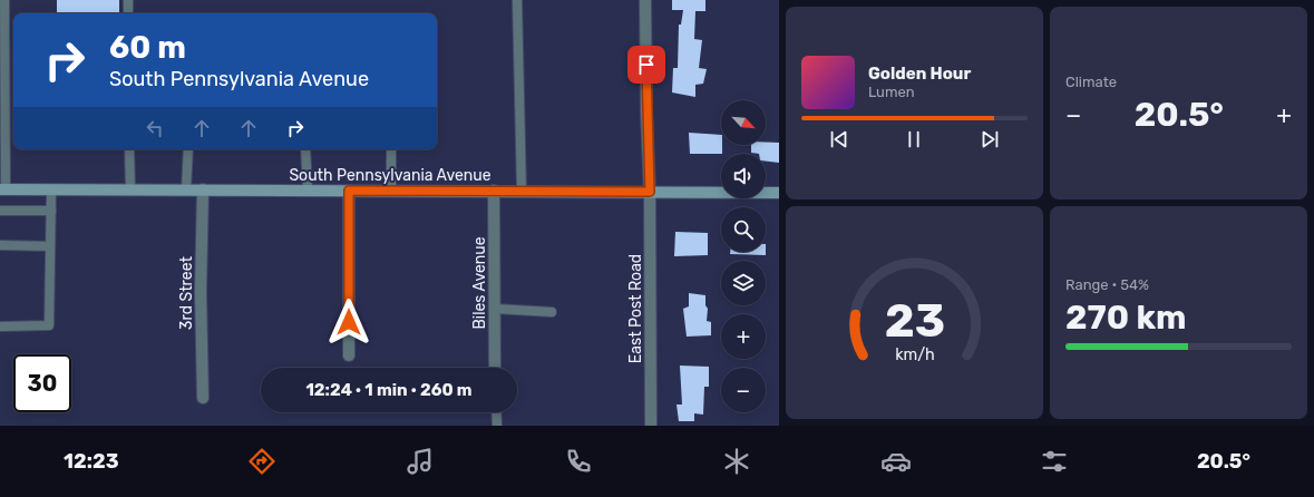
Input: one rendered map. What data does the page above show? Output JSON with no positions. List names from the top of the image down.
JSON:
{
  "streets": {
    "main road": ["South Pennsylvania Avenue"],
    "street": ["Biles Avenue", "3rd Street", "East Post Road"]
  },
  "crossings": [
    ["South Pennsylvania Avenue", "Biles Avenue"],
    ["South Pennsylvania Avenue", "3rd Street"],
    ["South Pennsylvania Avenue", "East Post Road"]
  ],
  "north": "bottom right",
  "page": {
    "tile": [
      "Climate",
      ["Range · 54%", "270 km"]
    ],
    "turn": ["60 m", "South Pennsylvania Avenue"],
    "song": ["Golden Hour", "Lumen"],
    "heat": ["−", "20.5°", "+"],
    "map_buttons": ["+", "−"],
    "limit": "30",
    "trip": "12:24 · 1 min · 260 m",
    "tabs": ["12:23", "20.5°"],
    "gauge": ["23", "km/h"]
  }
}
